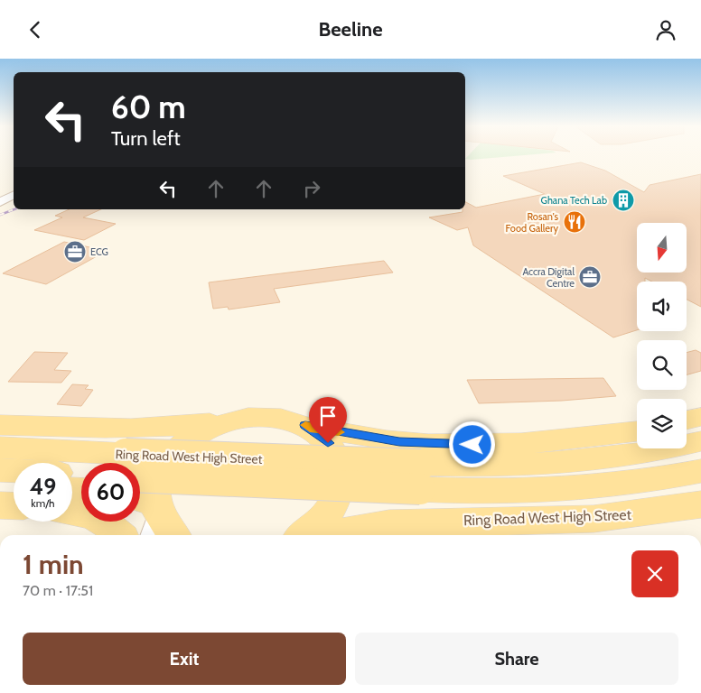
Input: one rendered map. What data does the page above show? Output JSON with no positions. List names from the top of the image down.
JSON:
{
  "streets": {
    "main road": ["Ring Road West High Street"]
  },
  "places": {
    "building": ["Ghana Tech Lab"],
    "restaurant": ["Rosan's Food Gallery"],
    "office": ["ECG", "Accra Digital Centre"]
  },
  "north": "bottom",
  "page": {
    "header": "Beeline",
    "turn": ["60 m", "Turn left"],
    "speed": "49 km/h",
    "limit": "60",
    "heading": ["1 min", "70 m · 17:51"],
    "buttons": ["Exit", "Share"]
  }
}
